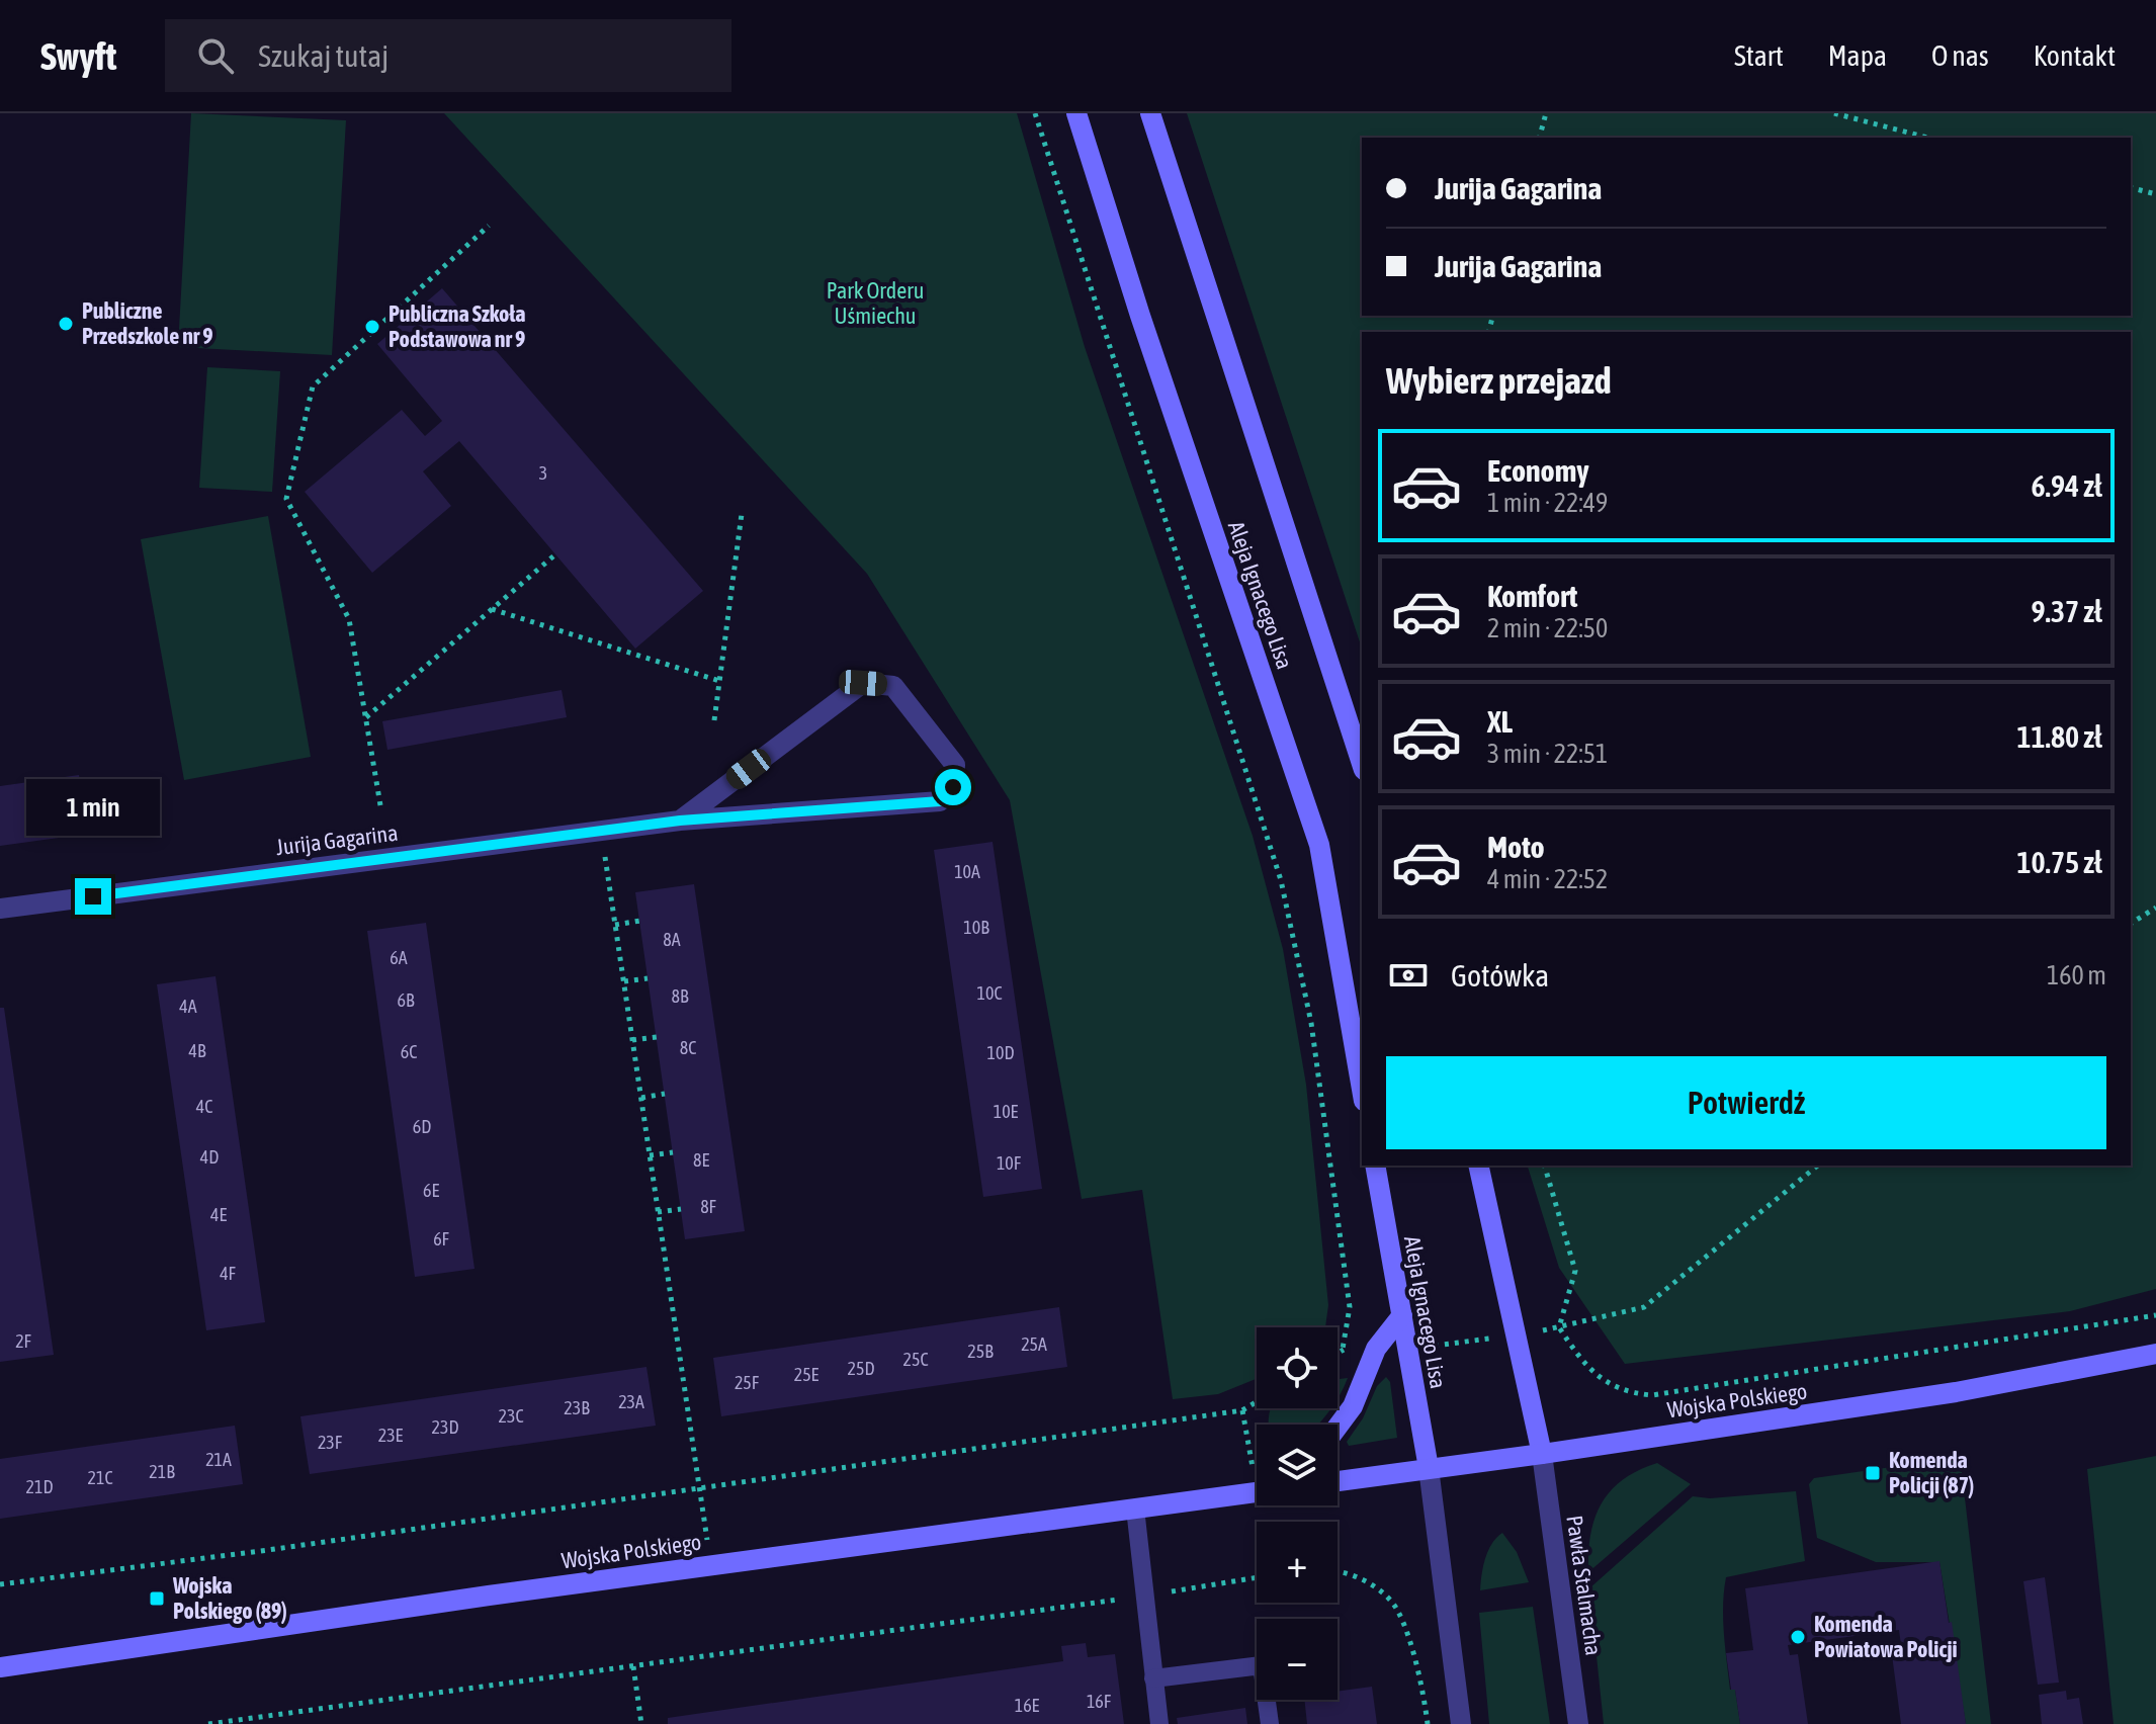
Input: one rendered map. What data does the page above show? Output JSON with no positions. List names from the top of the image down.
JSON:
{
  "streets": {
    "street": [
      "Aleja Ignacego Lisa",
      "Jurija Gagarina",
      "Wojska Polskiego",
      "Pawła Stalmacha"
    ]
  },
  "crossings": [
    ["Aleja Ignacego Lisa", "Wojska Polskiego"],
    ["Wojska Polskiego", "Pawła Stalmacha"]
  ],
  "parks": ["Park Orderu Uśmiechu"],
  "places": {
    "other": ["Publiczne Przedszkole nr 9", "Publiczna Szkoła Podstawowa nr 9", "Komenda Powiatowa Policji"],
    "transit": ["Komenda Policji (87)", "Wojska Polskiego (89)"]
  },
  "house_numbers": [
    "3",
    "10A",
    "10B",
    "8A",
    "6A",
    "10C",
    "8B",
    "6B",
    "4A",
    "8C",
    "4B",
    "6C",
    "10D",
    "4C",
    "10E",
    "6D",
    "4D",
    "8E",
    "10F",
    "6E",
    "8F",
    "4E",
    "6F",
    "4F",
    "2F",
    "25A",
    "25B",
    "25C",
    "25D",
    "25E",
    "25F",
    "23A",
    "23B",
    "23C",
    "23D",
    "23E",
    "23F",
    "21A",
    "21B",
    "21C",
    "21D",
    "16F",
    "16E"
  ],
  "page": {
    "header": "Swyft",
    "search": "Szukaj tutaj",
    "nav": [
      "Start",
      "Mapa",
      "O nas",
      "Kontakt"
    ],
    "banner": ["Jurija Gagarina", "Jurija Gagarina"],
    "heading": "Wybierz przejazd",
    "list": [
      {
        "name": "Economy",
        "note": "1 min · 22:49",
        "value": "6.94 zł"
      },
      {
        "name": "Komfort",
        "note": "2 min · 22:50",
        "value": "9.37 zł"
      },
      {
        "name": "XL",
        "note": "3 min · 22:51",
        "value": "11.80 zł"
      },
      {
        "name": "Moto",
        "note": "4 min · 22:52",
        "value": "10.75 zł"
      }
    ],
    "bubble": "1 min",
    "pay": ["Gotówka", "160 m"],
    "buttons": "Potwierdź",
    "map_buttons": ["+", "−"]
  }
}
